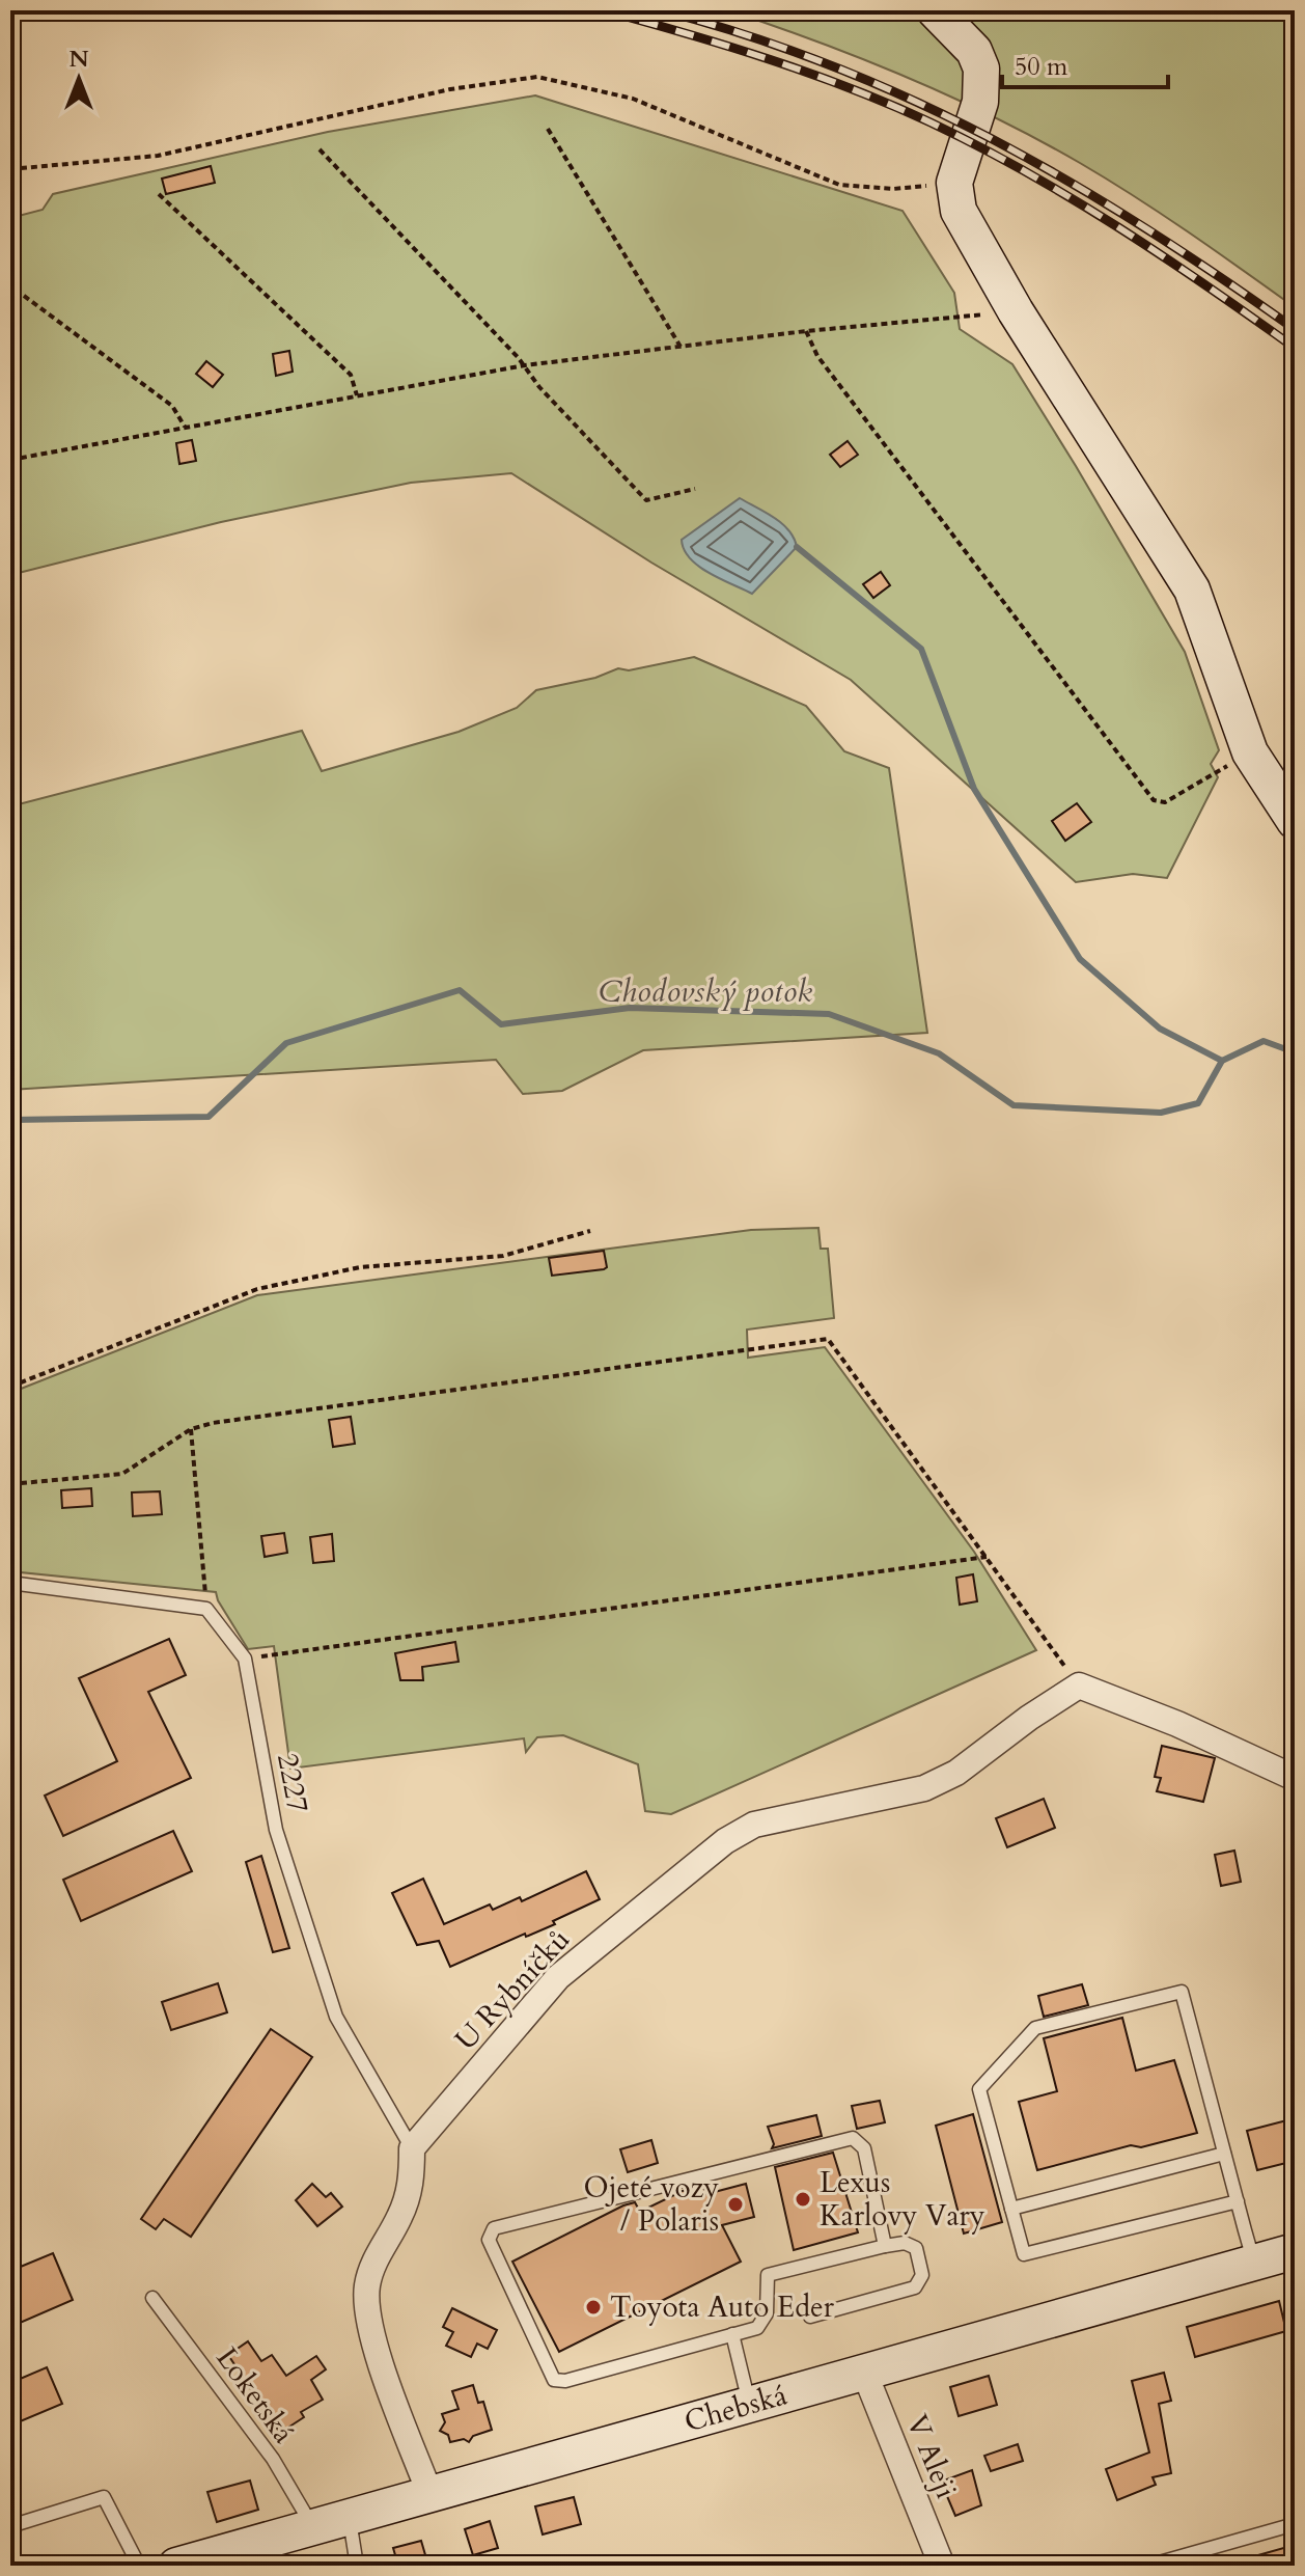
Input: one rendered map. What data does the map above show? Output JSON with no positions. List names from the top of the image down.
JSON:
{
  "streets": {
    "street": ["U Rybníčků", "Chebská", "V Aleji"],
    "lane": ["2227", "Loketská"]
  },
  "crossings": [
    ["2227", "U Rybníčků"],
    ["Loketská", "Chebská"],
    ["Chebská", "V Aleji"]
  ],
  "water": ["Chodovský potok"],
  "places": ["Lexus Karlovy Vary", "Ojeté vozy / Polaris", "Toyota Auto Eder"],
  "scale_bar": "50 m",
  "north": "top"
}
